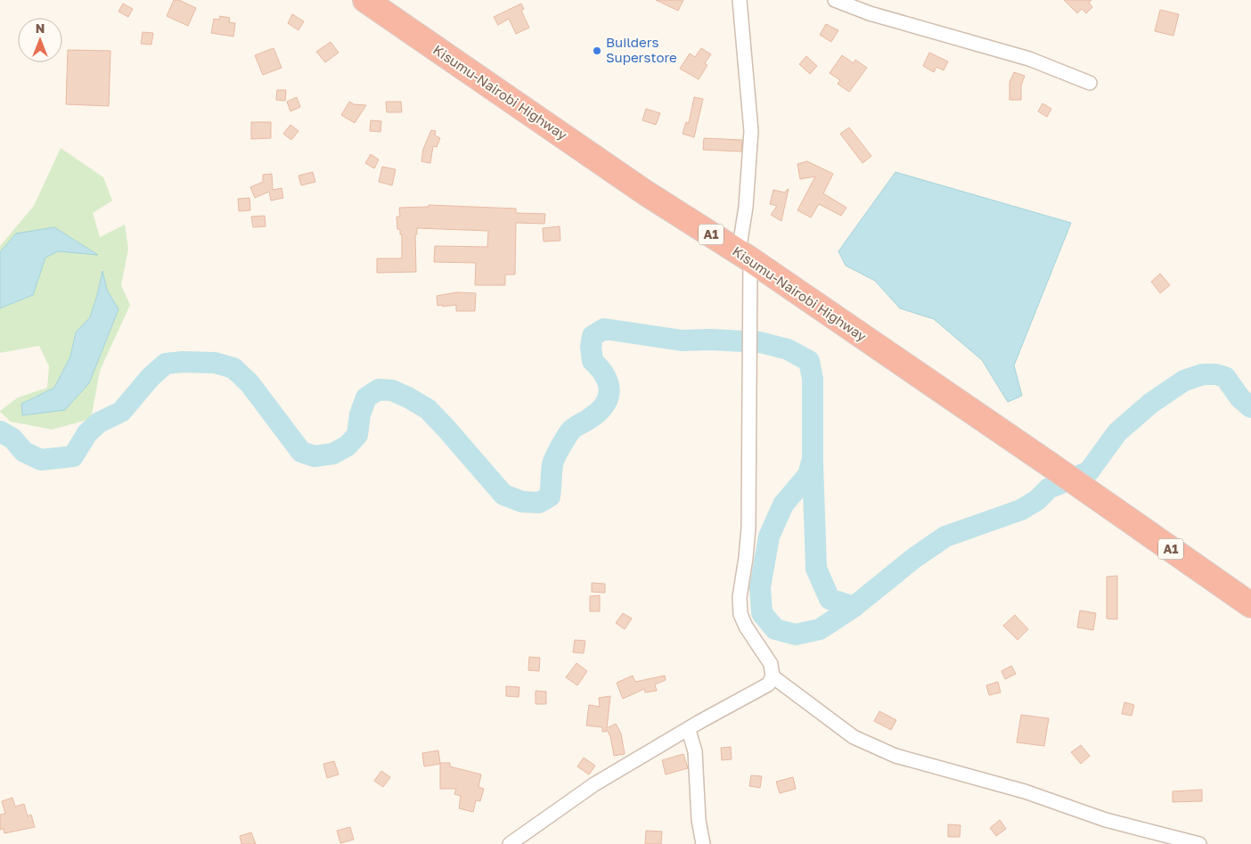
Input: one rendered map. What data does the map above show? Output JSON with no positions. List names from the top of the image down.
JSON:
{
  "streets": {
    "highway": ["Kisumu-Nairobi Highway", "A1"]
  },
  "places": ["Builders Superstore"],
  "north": "top"
}
